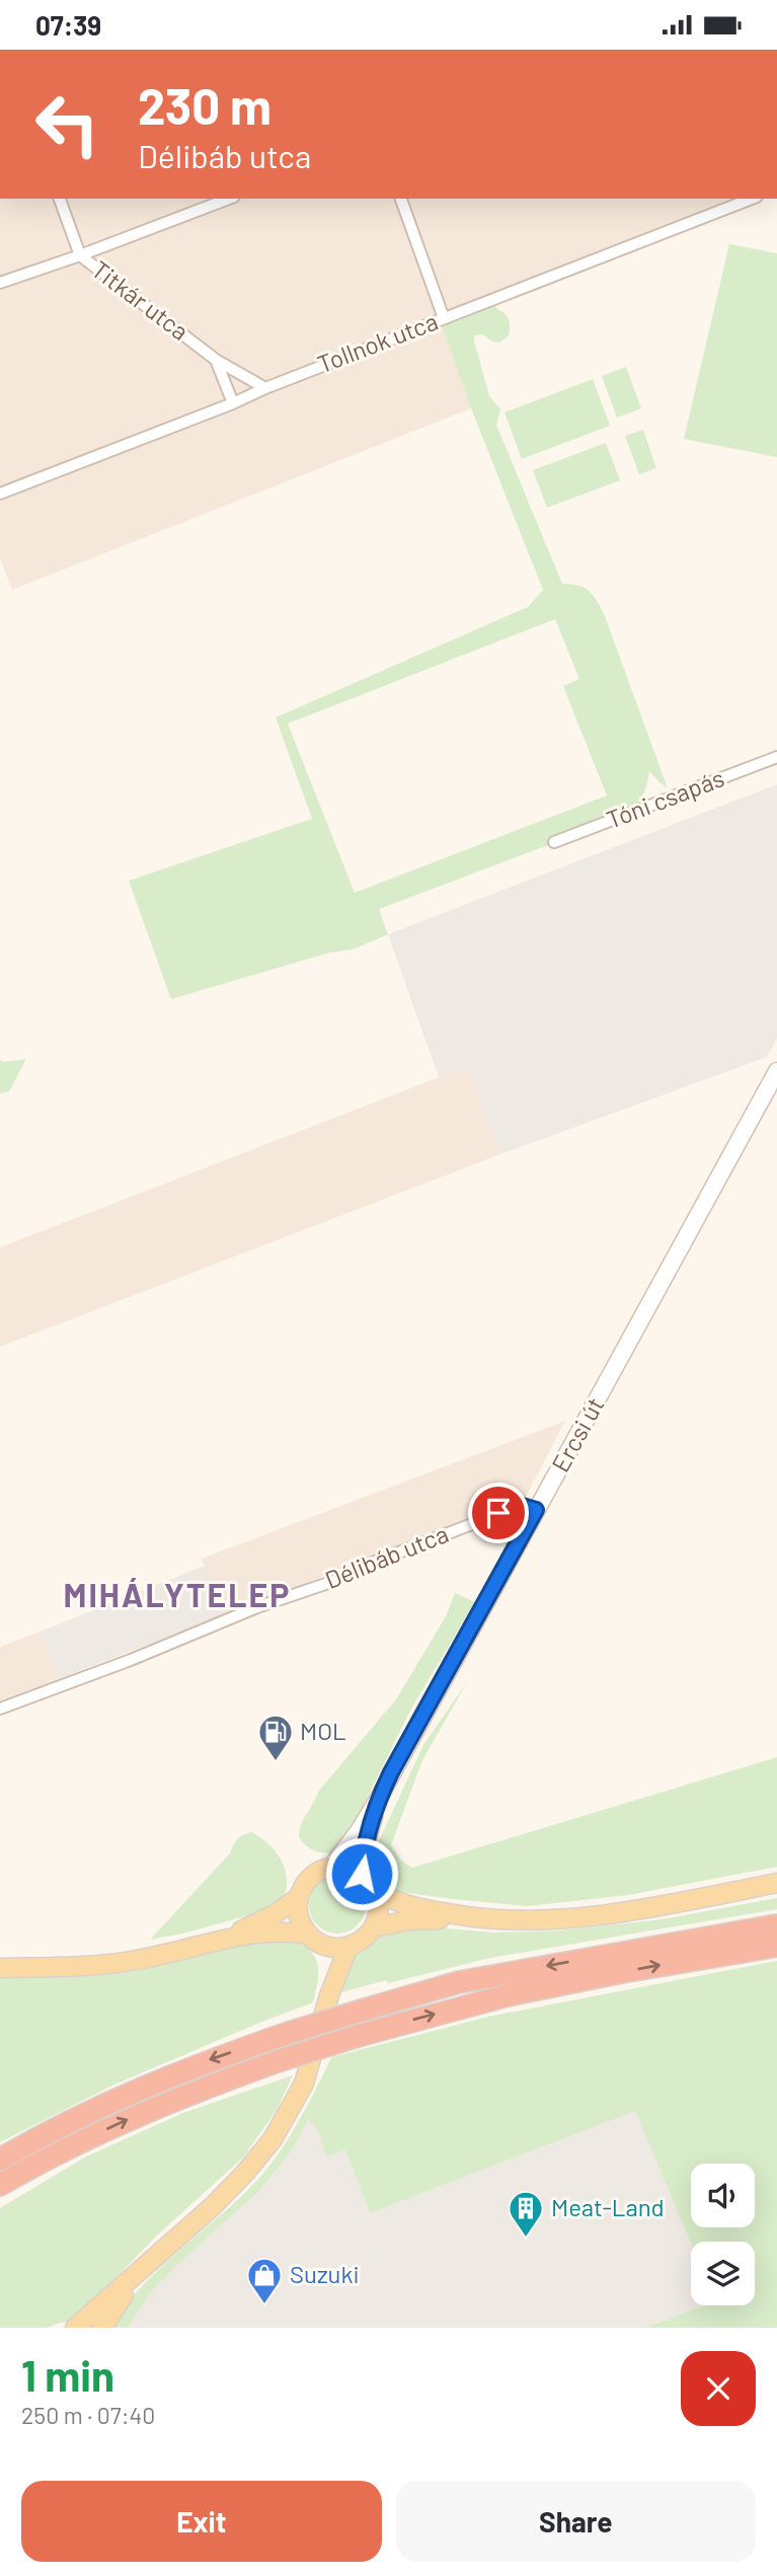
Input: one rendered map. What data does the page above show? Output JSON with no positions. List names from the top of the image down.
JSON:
{
  "streets": {
    "main road": ["Ercsi út"],
    "street": [
      "Titkár utca",
      "Tollnok utca",
      "Tóni csapás",
      "Délibáb utca"
    ]
  },
  "crossings": [
    ["Titkár utca", "Tollnok utca"],
    ["Ercsi út", "Délibáb utca"]
  ],
  "districts": ["MIHÁLYTELEP"],
  "places": {
    "fuel station": ["MOL"],
    "building": ["Meat-Land"],
    "shop": ["Suzuki"]
  },
  "page": {
    "status": "07:39",
    "turn": ["230 m", "Délibáb utca"],
    "heading": ["1 min", "250 m · 07:40"],
    "buttons": ["Exit", "Share"]
  }
}
